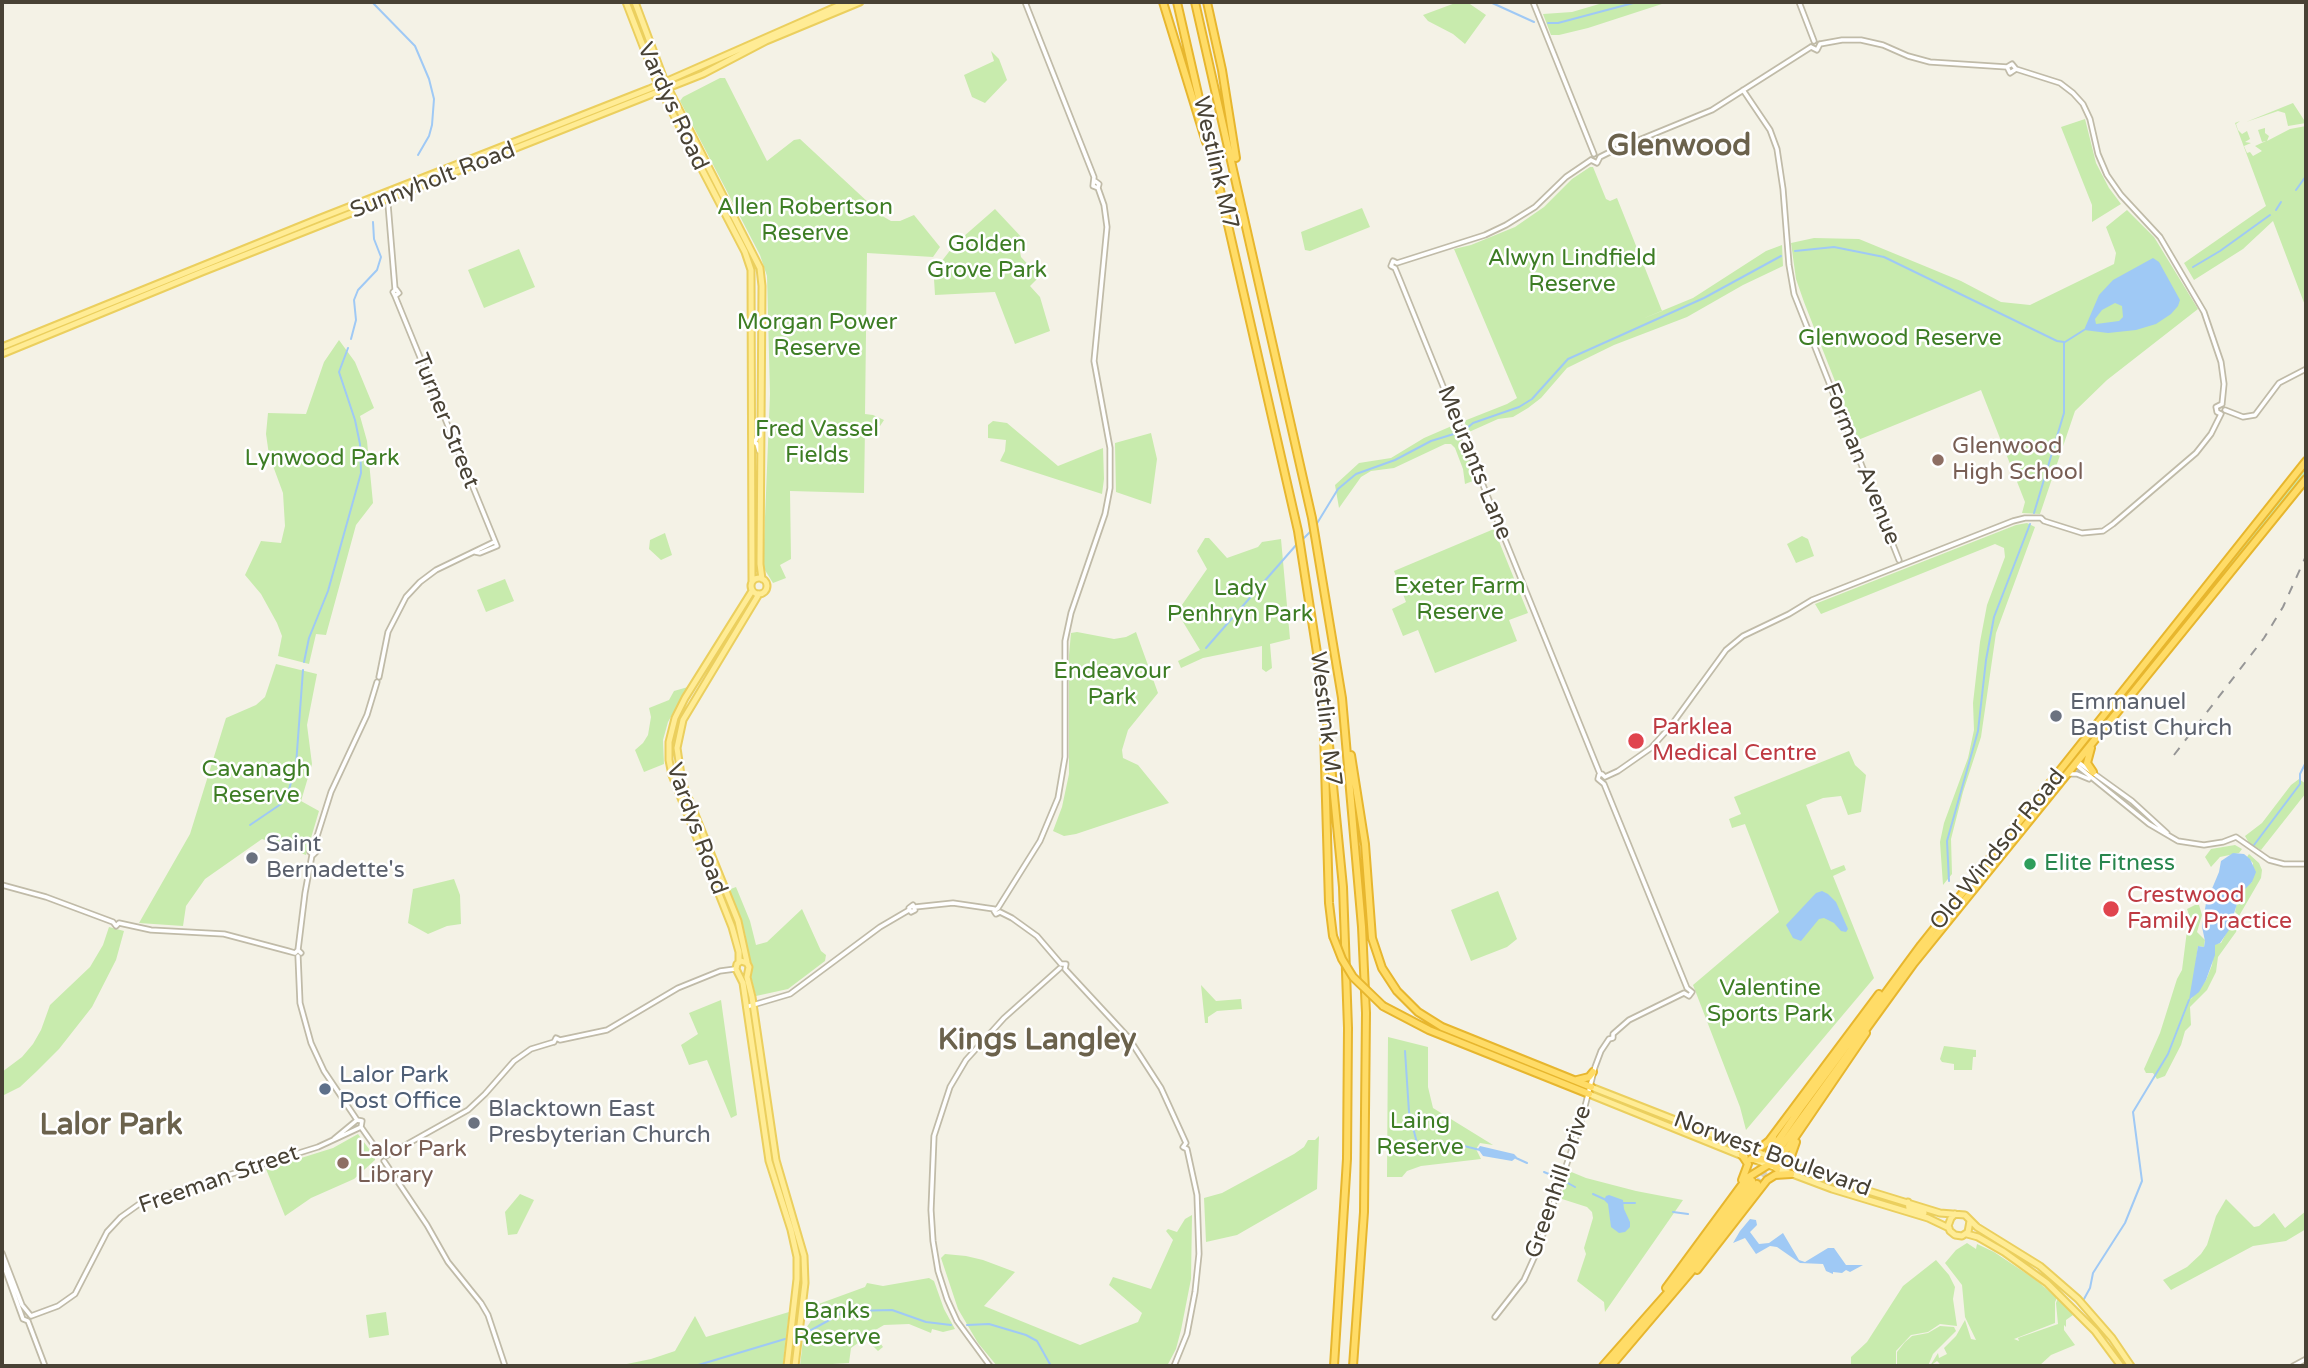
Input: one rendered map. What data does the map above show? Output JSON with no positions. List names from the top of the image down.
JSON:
{
  "streets": {
    "highway": ["Westlink M7", "Old Windsor Road"],
    "main road": ["Vardys Road", "Sunnyholt Road", "Norwest Boulevard"],
    "street": [
      "Turner Street",
      "Meurants Lane",
      "Forman Avenue",
      "Freeman Street",
      "Greenhill Drive"
    ]
  },
  "crossings": [
    ["Vardys Road", "Sunnyholt Road"],
    ["Sunnyholt Road", "Turner Street"],
    ["Meurants Lane", "Greenhill Drive"],
    ["Norwest Boulevard", "Greenhill Drive"]
  ],
  "districts": ["Glenwood", "Kings Langley", "Lalor Park"],
  "parks": [
    "Allen Robertson Reserve",
    "Golden Grove Park",
    "Alwyn Lindfield Reserve",
    "Morgan Power Reserve",
    "Glenwood Reserve",
    "Fred Vassel Fields",
    "Lynwood Park",
    "Exeter Farm Reserve",
    "Lady Penhryn Park",
    "Endeavour Park",
    "Cavanagh Reserve",
    "Valentine Sports Park",
    "Laing Reserve",
    "Banks Reserve"
  ],
  "places": [
    "Glenwood High School",
    "Emmanuel Baptist Church",
    "Parklea Medical Centre",
    "Saint Bernadette's",
    "Elite Fitness",
    "Crestwood Family Practice",
    "Lalor Park Post Office",
    "Blacktown East Presbyterian Church",
    "Lalor Park Library"
  ]
}
